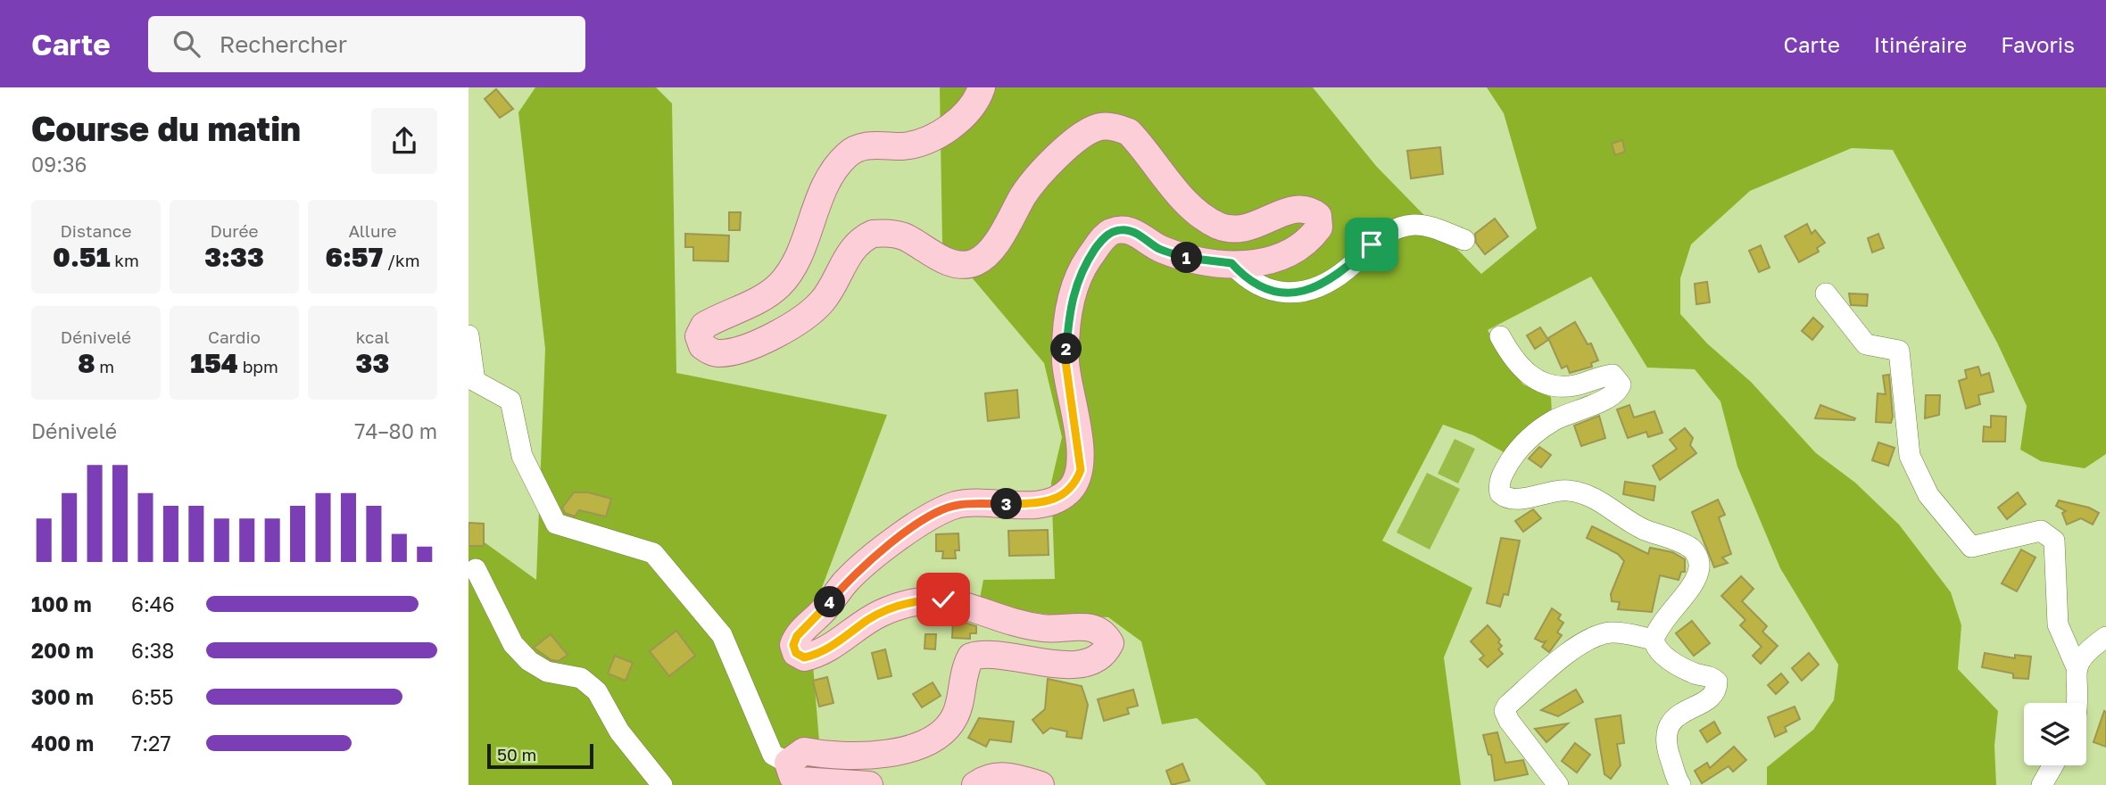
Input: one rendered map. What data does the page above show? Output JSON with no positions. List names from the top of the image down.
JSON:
{
  "scale_bar": "50 m",
  "page": {
    "header": "Carte",
    "search": "Rechercher",
    "nav": ["Carte", "Itinéraire", "Favoris"],
    "heading": ["Course du matin", "09:36"],
    "stats": [
      ["Distance", "0.51 km"],
      ["Durée", "3:33"],
      ["Allure", "6:57 /km"],
      ["Dénivelé", "8 m"],
      ["Cardio", "154 bpm"],
      ["kcal", "33"]
    ],
    "pins": [
      "1",
      "2",
      "3",
      "4"
    ],
    "chart": ["Dénivelé", "74–80 m"],
    "list": [
      {
        "name": "100 m",
        "note": "6:46"
      },
      {
        "name": "200 m",
        "note": "6:38"
      },
      {
        "name": "300 m",
        "note": "6:55"
      },
      {
        "name": "400 m",
        "note": "7:27"
      }
    ],
    "scale": "50 m"
  }
}
